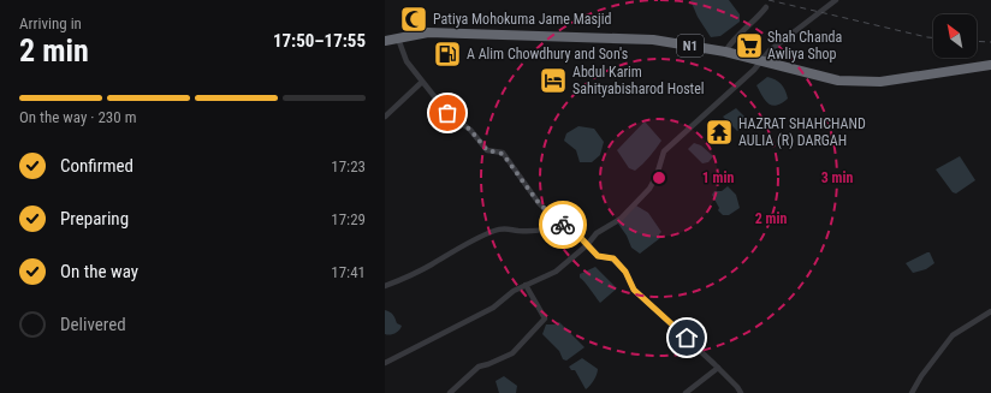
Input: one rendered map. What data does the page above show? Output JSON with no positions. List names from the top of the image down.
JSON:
{
  "streets": {
    "highway": ["N1"]
  },
  "places": {
    "mosque": ["Patiya Mohokuma Jame Masjid"],
    "supermarket": ["Shah Chanda Awliya Shop"],
    "fuel station": ["A Alim Chowdhury and Son's"],
    "hotel": ["Abdul Karim Sahityabisharod Hostel"],
    "temple": ["HAZRAT SHAHCHAND AULIA (R) DARGAH"]
  },
  "north": "top left",
  "page": {
    "heading": ["2 min", "Arriving in", "17:50–17:55"],
    "bar": "On the way · 230 m",
    "list": [
      ["Confirmed", "17:23"],
      ["Preparing", "17:29"],
      ["On the way", "17:41"],
      "Delivered"
    ]
  },
  "rings": ["1 min", "3 min", "2 min"]
}
